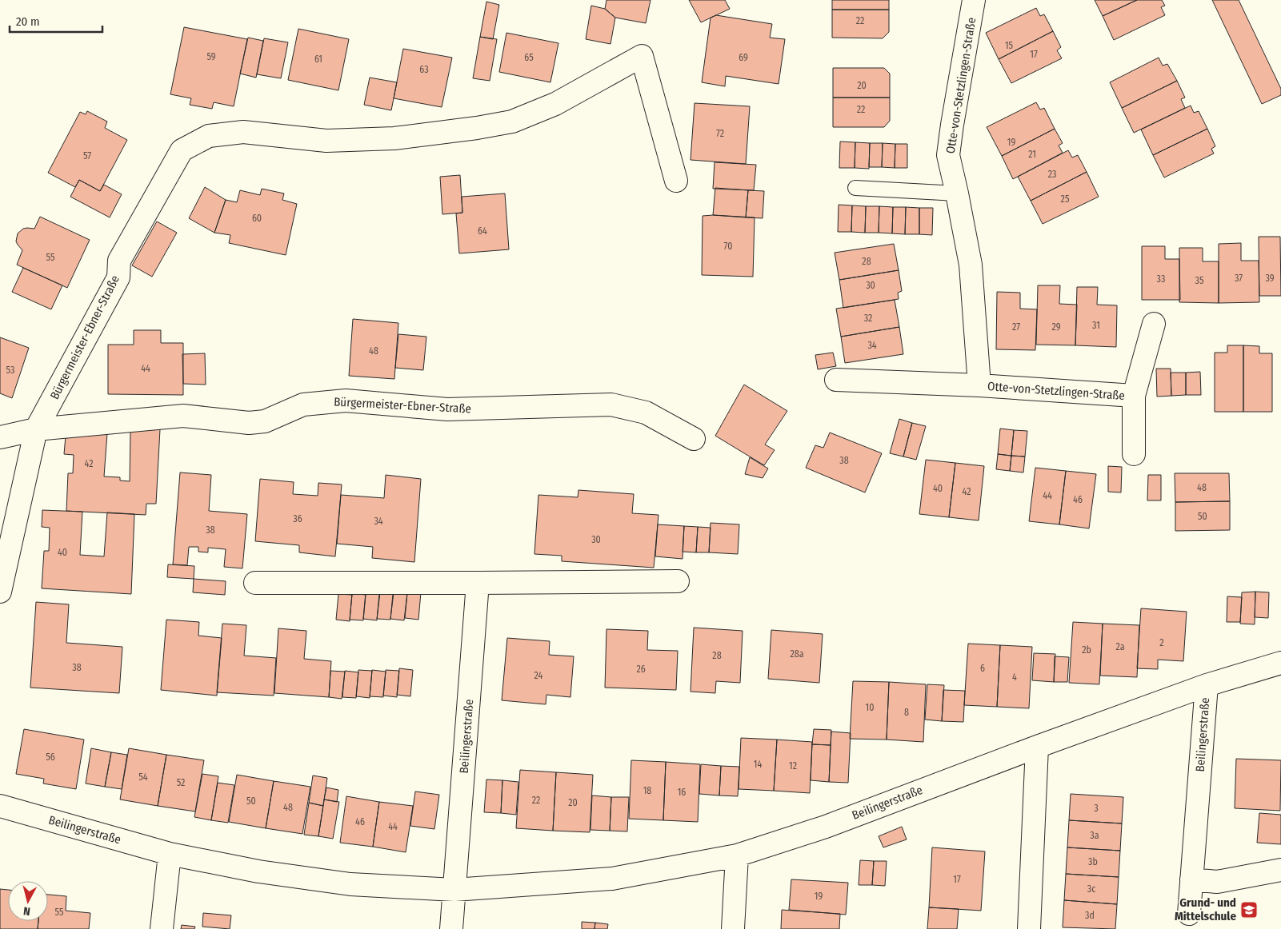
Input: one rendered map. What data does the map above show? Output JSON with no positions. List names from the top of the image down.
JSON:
{
  "streets": {
    "street": ["Otte-von-Stetzlingen-Straße", "Bürgermeister-Ebner-Straße", "Beilingerstraße"]
  },
  "places": {
    "school or university": ["Grund- und Mittelschule"]
  },
  "house_numbers": [
    "22",
    "15",
    "17",
    "59",
    "65",
    "69",
    "61",
    "63",
    "20",
    "22",
    "72",
    "19",
    "21",
    "57",
    "23",
    "25",
    "60",
    "64",
    "70",
    "55",
    "28",
    "37",
    "39",
    "33",
    "35",
    "30",
    "32",
    "31",
    "27",
    "29",
    "34",
    "48",
    "44",
    "53",
    "38",
    "42",
    "48",
    "40",
    "42",
    "44",
    "46",
    "50",
    "36",
    "34",
    "38",
    "30",
    "40",
    "2",
    "2a",
    "2b",
    "28a",
    "28",
    "38",
    "6",
    "26",
    "24",
    "4",
    "10",
    "8",
    "56",
    "14",
    "12",
    "54",
    "52",
    "18",
    "16",
    "22",
    "50",
    "20",
    "48",
    "3",
    "46",
    "44",
    "3a",
    "3b",
    "17",
    "3c",
    "19",
    "55",
    "3d"
  ],
  "scale_bar": "20 m",
  "north": "bottom"
}
